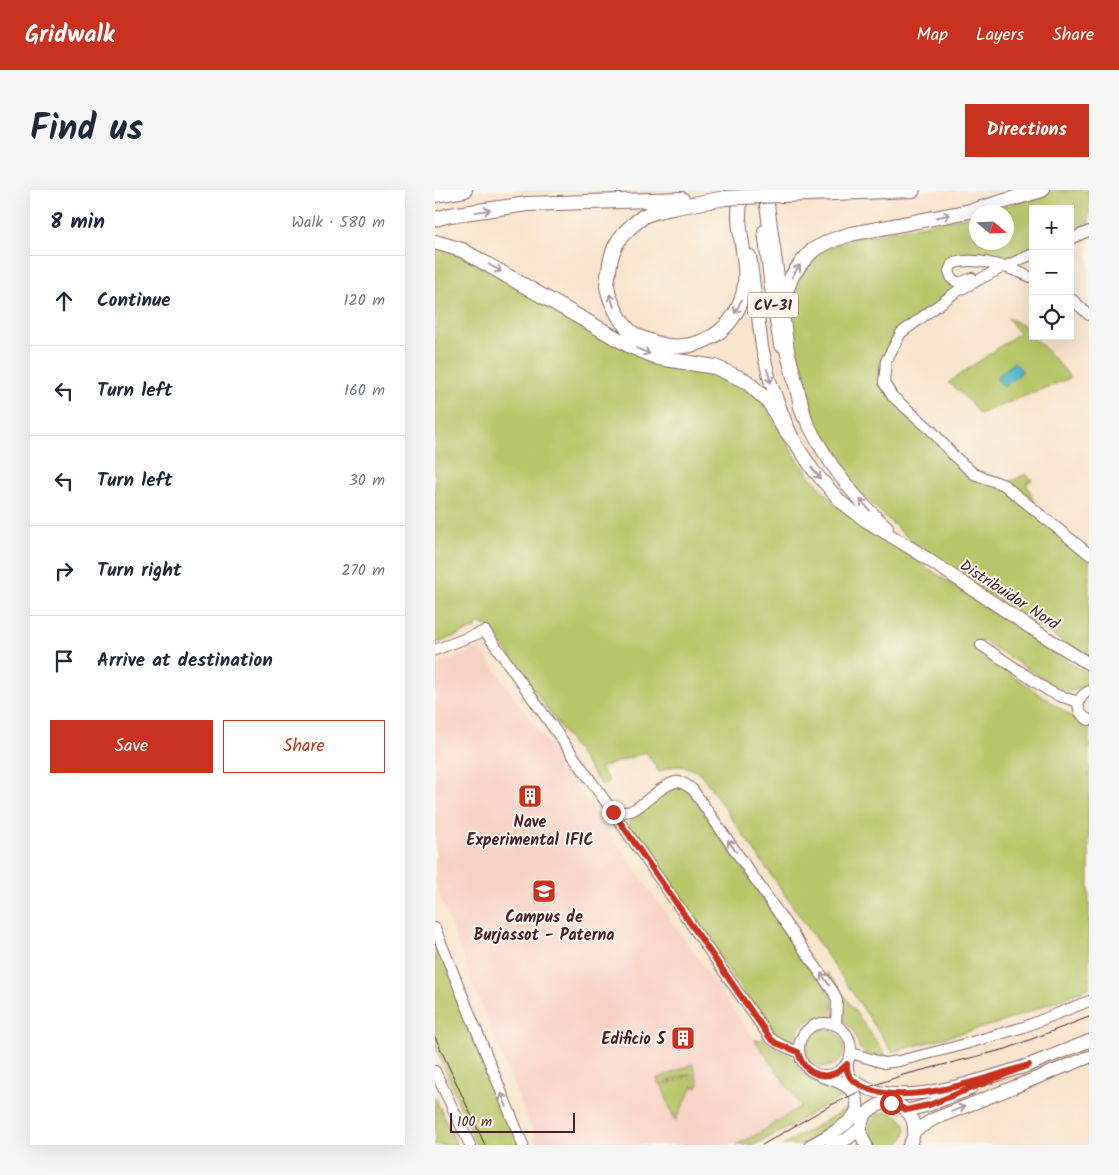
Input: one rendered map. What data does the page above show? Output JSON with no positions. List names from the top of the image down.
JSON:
{
  "streets": {
    "main road": ["CV-31", "Distribuïdor Nord"]
  },
  "places": {
    "building": ["Nave Experimental IFIC", "Edificio 5"],
    "school or university": ["Campus de Burjassot - Paterna"]
  },
  "scale_bar": "100 m",
  "north": "right",
  "page": {
    "header": "Gridwalk",
    "nav": ["Map", "Layers", "Share"],
    "title": "Find us",
    "buttons": [
      "Directions",
      ["Save", "Share"]
    ],
    "heading": ["8 min", "Walk · 580 m"],
    "map_buttons": ["+", "−"],
    "list": [
      ["Continue", "120 m"],
      ["Turn left", "160 m"],
      ["Turn left", "30 m"],
      ["Turn right", "270 m"],
      "Arrive at destination"
    ],
    "scale": "100 m"
  }
}
